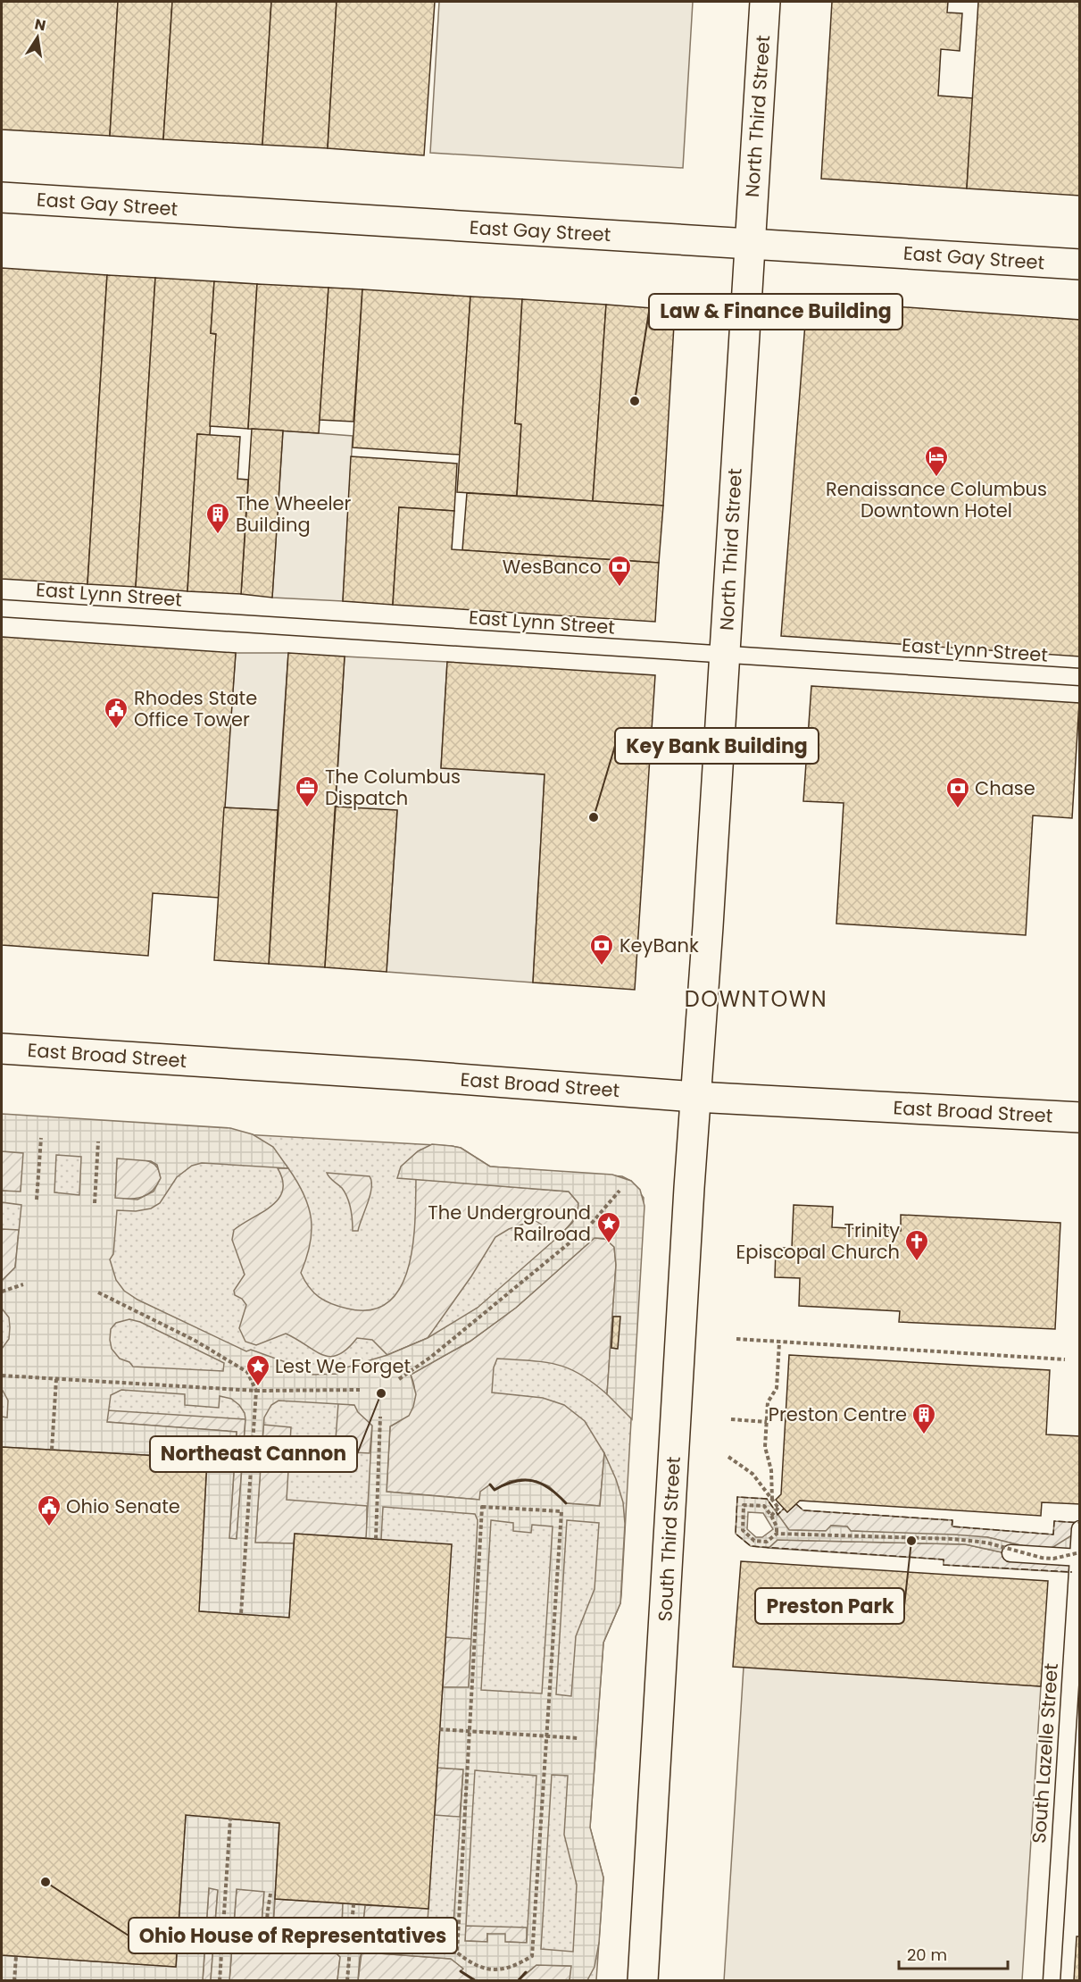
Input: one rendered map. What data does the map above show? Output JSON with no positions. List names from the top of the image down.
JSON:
{
  "streets": {
    "main road": [
      "North Third Street",
      "East Gay Street",
      "East Broad Street",
      "South Third Street"
    ],
    "lane": ["East Lynn Street", "South Lazelle Street"]
  },
  "crossings": [
    ["North Third Street", "East Gay Street"],
    ["North Third Street", "East Lynn Street"],
    ["North Third Street", "East Broad Street"],
    ["North Third Street", "South Third Street"],
    ["East Broad Street", "South Third Street"]
  ],
  "districts": ["DOWNTOWN"],
  "places": {
    "other": [
      "Law & Finance Building",
      "Key Bank Building",
      "Northeast Cannon",
      "Preston Park",
      "Ohio House of Representatives"
    ],
    "hotel": ["Renaissance Columbus Downtown Hotel"],
    "building": ["The Wheeler Building", "Preston Centre"],
    "bank": ["WesBanco", "Chase", "KeyBank"],
    "public building": ["Rhodes State Office Tower", "Ohio Senate"],
    "office": ["The Columbus Dispatch"],
    "place": ["The Underground Railroad", "Lest We Forget"],
    "church": ["Trinity Episcopal Church"]
  },
  "scale_bar": "20 m",
  "north": "top"
}
